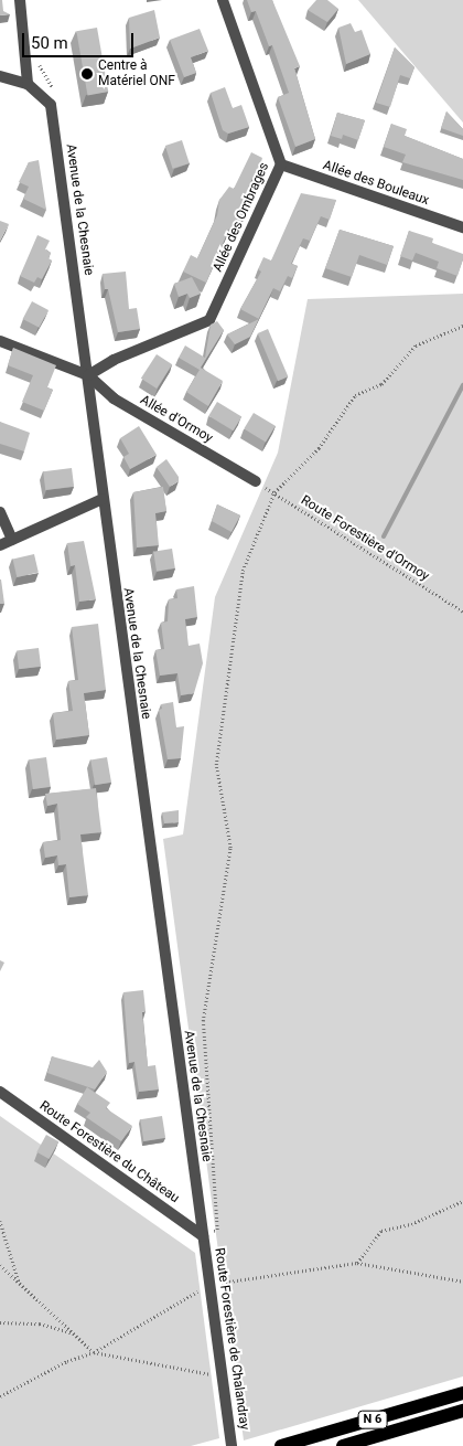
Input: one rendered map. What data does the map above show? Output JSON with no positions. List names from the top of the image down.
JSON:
{
  "streets": {
    "main road": ["N 6"],
    "street": [
      "Allée des Bouleaux",
      "Avenue de la Chesnaie",
      "Allée des Ombrages",
      "Allée d'Ormoy",
      "Route Forestière du Château",
      "Route Forestière de Chalandray"
    ],
    "path": ["Route Forestière d'Ormoy"]
  },
  "crossings": [
    ["Allée des Bouleaux", "Allée des Ombrages"],
    ["Avenue de la Chesnaie", "Allée des Ombrages"],
    ["Avenue de la Chesnaie", "Allée d'Ormoy"],
    ["Avenue de la Chesnaie", "Route Forestière du Château"],
    ["Avenue de la Chesnaie", "Route Forestière de Chalandray"],
    ["Allée des Ombrages", "Allée d'Ormoy"],
    ["Allée d'Ormoy", "Route Forestière d'Ormoy"],
    ["Route Forestière du Château", "Route Forestière de Chalandray"]
  ],
  "places": ["Centre à Matériel ONF"],
  "scale_bar": "50 m"
}
